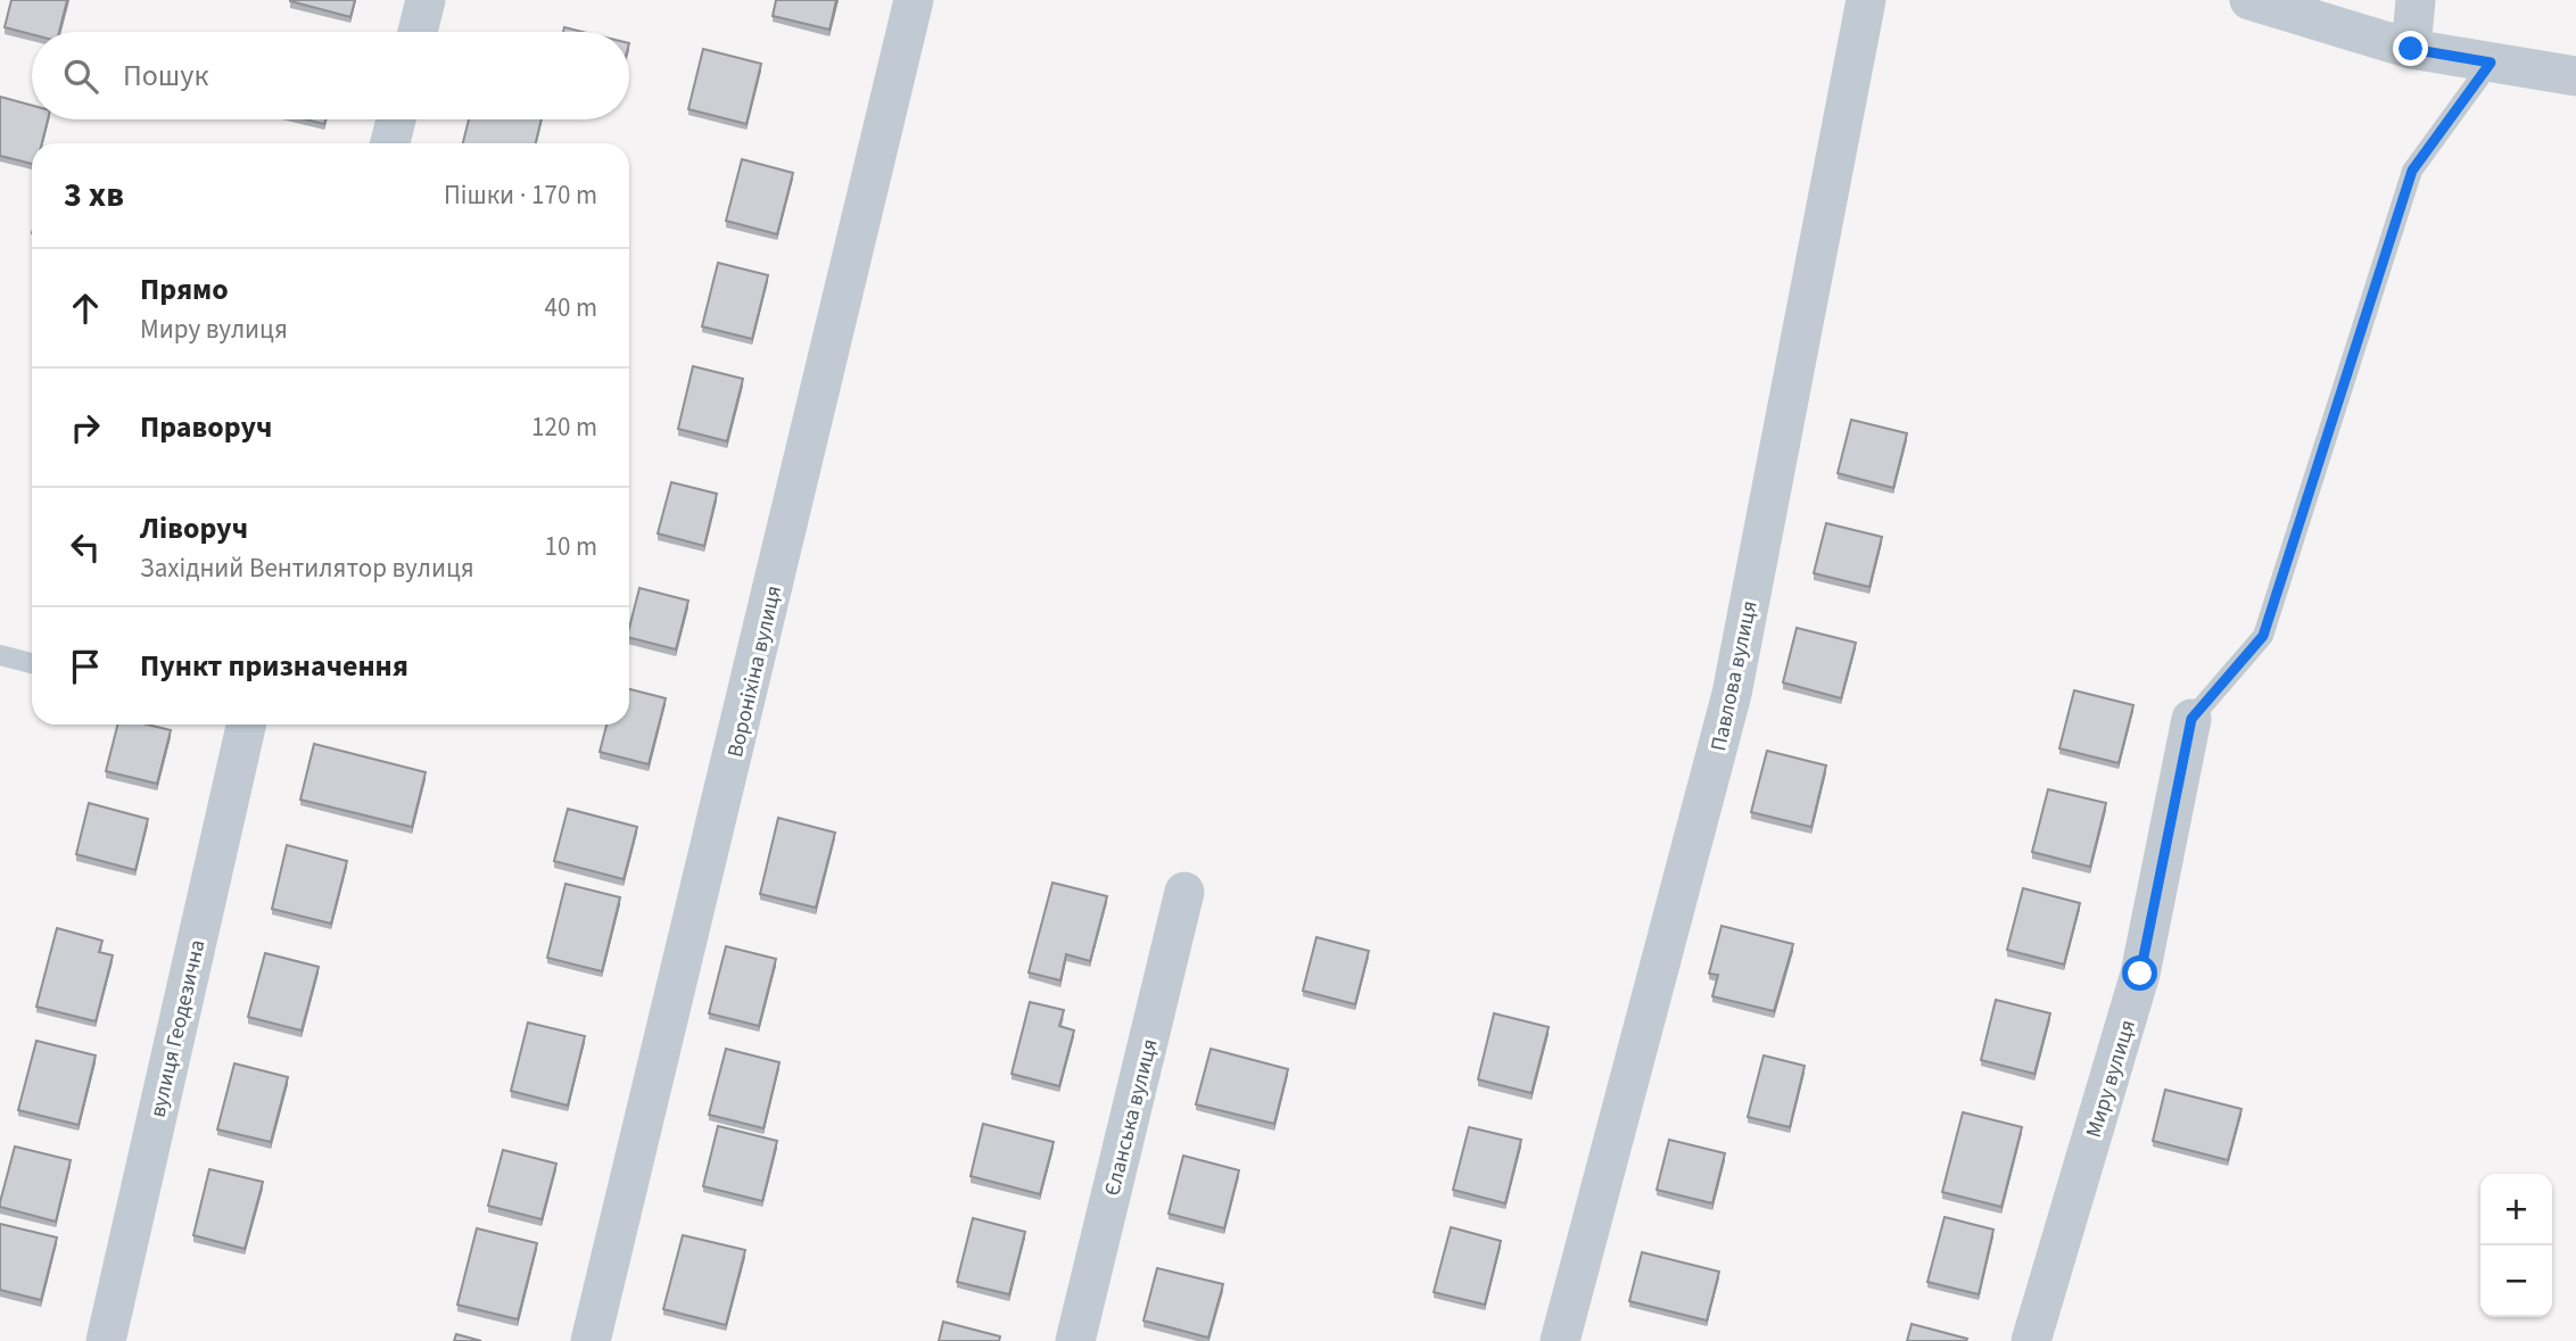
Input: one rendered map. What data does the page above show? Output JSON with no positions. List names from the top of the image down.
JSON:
{
  "streets": {
    "street": [
      "Вороніхіна вулиця",
      "Павлова вулиця",
      "вулиця Геодезична",
      "Миру вулиця",
      "Єланська вулиця"
    ]
  },
  "page": {
    "search": "Пошук",
    "heading": ["3 хв", "Пішки · 170 m"],
    "list": [
      ["Прямо", "Миру вулиця", "40 m"],
      ["Праворуч", "120 m"],
      ["Ліворуч", "Західний Вентилятор вулиця", "10 m"],
      "Пункт призначення"
    ],
    "map_buttons": ["+", "−"]
  }
}
